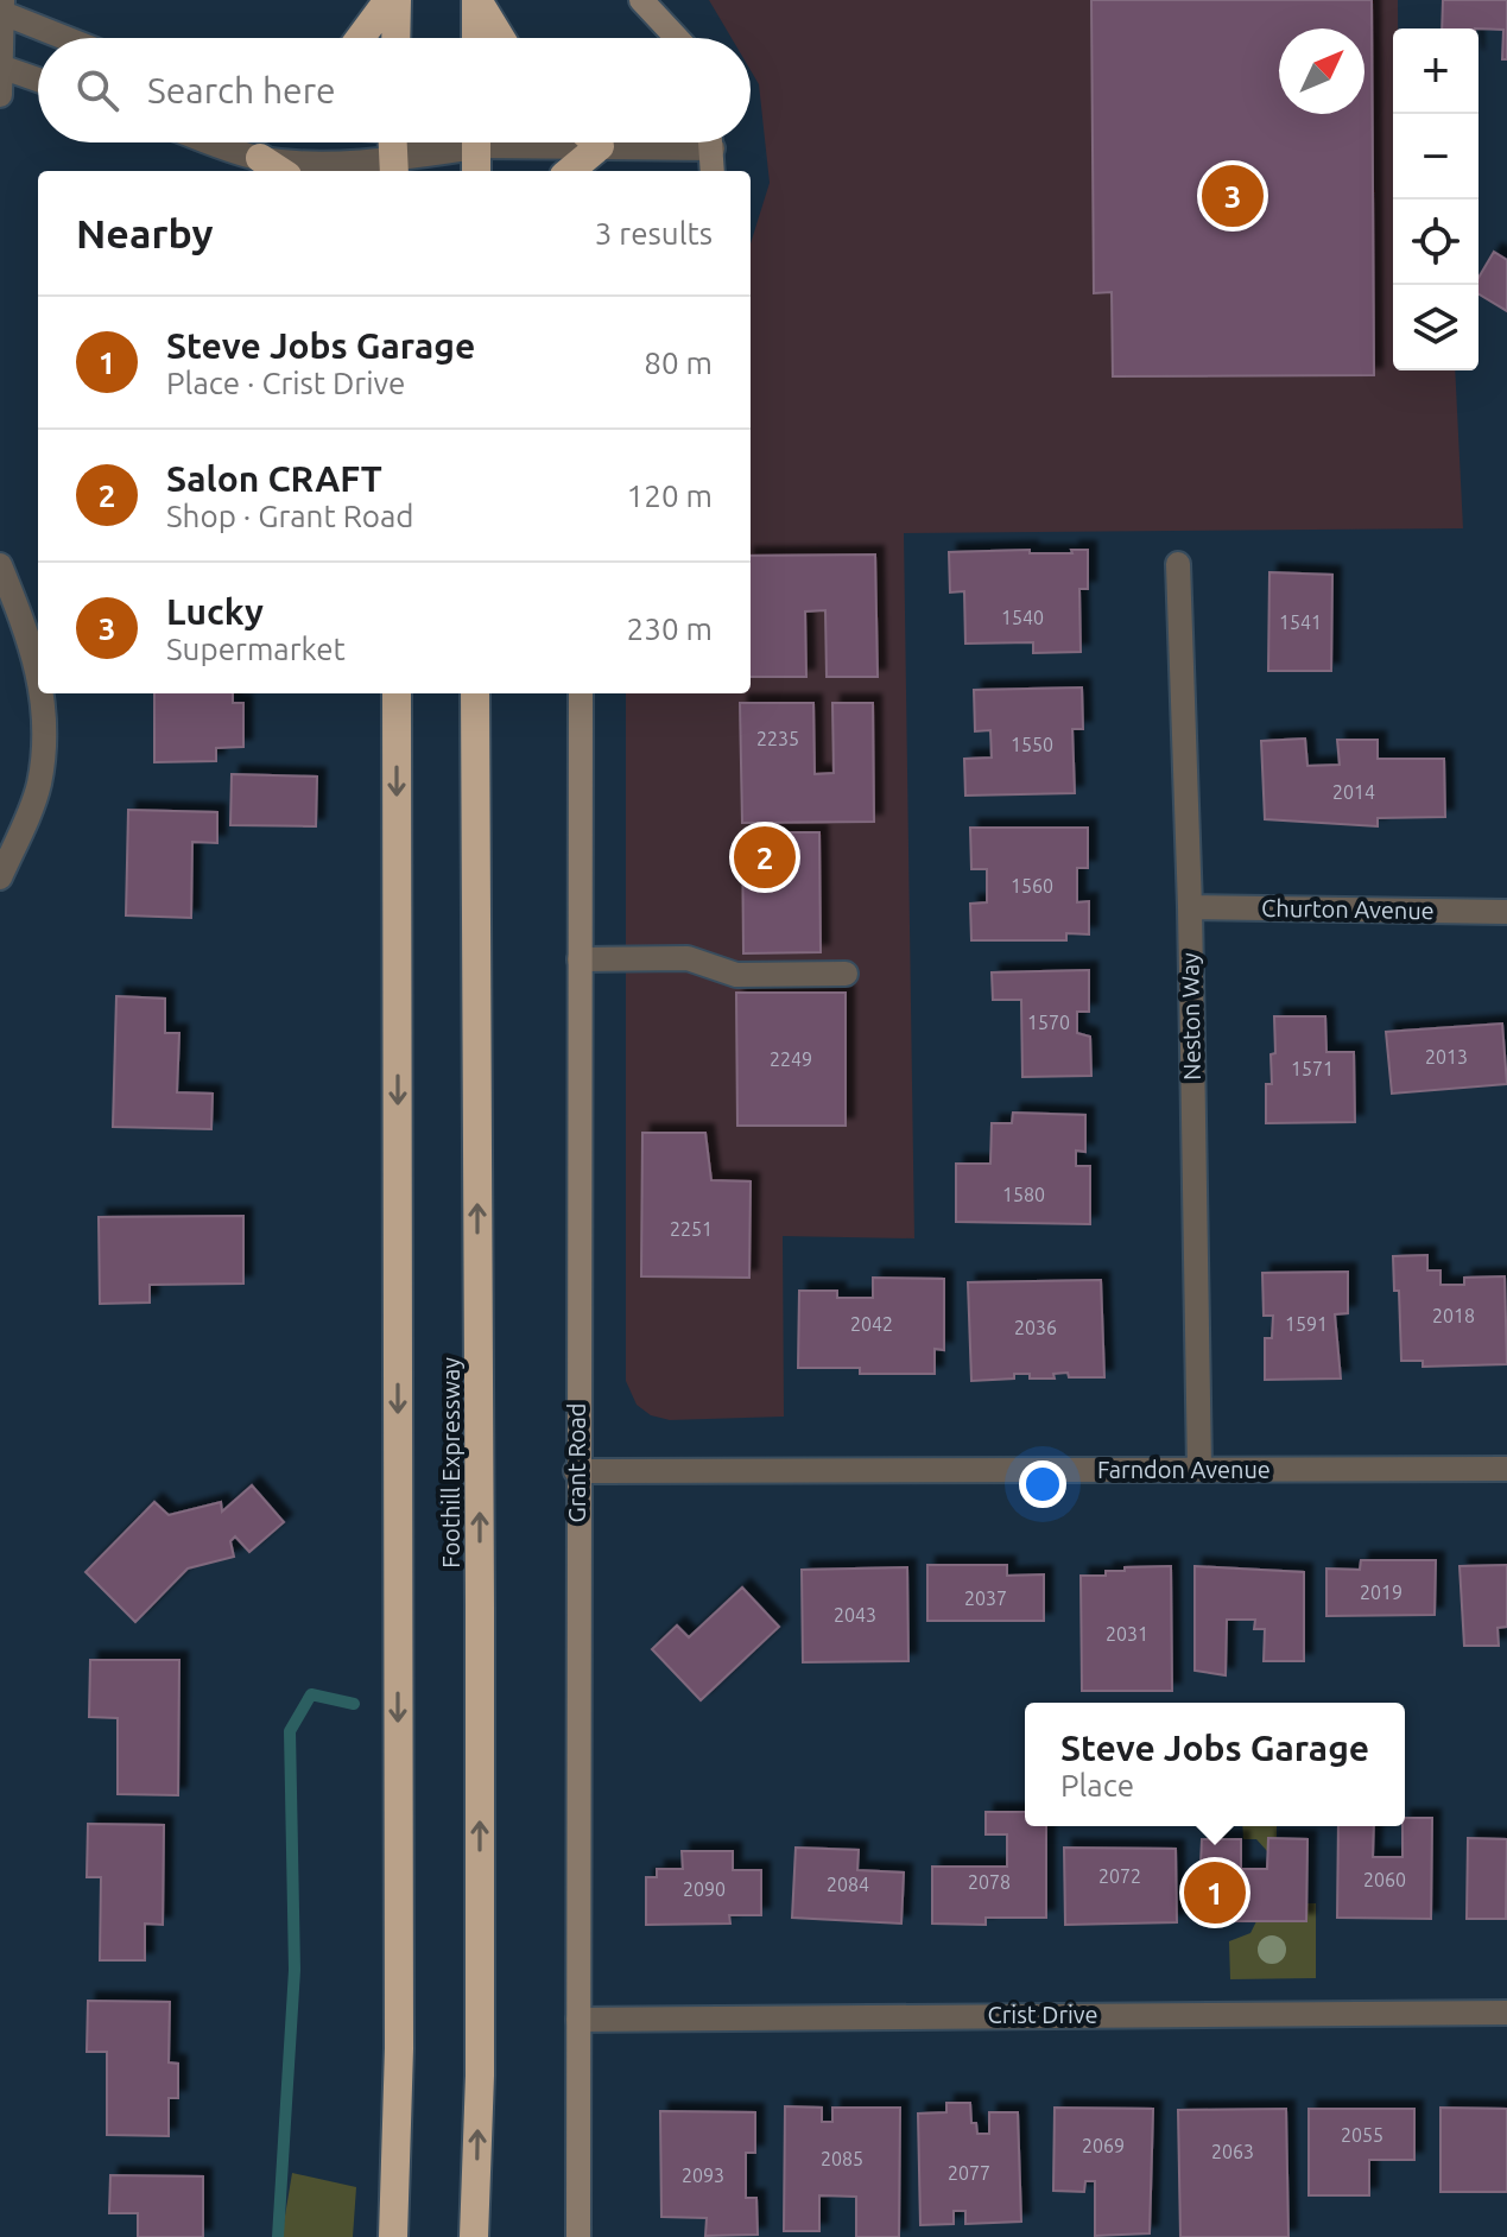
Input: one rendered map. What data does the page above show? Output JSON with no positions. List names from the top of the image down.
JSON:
{
  "streets": {
    "highway": ["Foothill Expressway"],
    "street": [
      "Churton Avenue",
      "Neston Way",
      "Grant Road",
      "Farndon Avenue",
      "Crist Drive"
    ]
  },
  "crossings": [
    ["Churton Avenue", "Neston Way"],
    ["Neston Way", "Farndon Avenue"],
    ["Grant Road", "Farndon Avenue"],
    ["Grant Road", "Crist Drive"]
  ],
  "house_numbers": [
    "1540",
    "1541",
    "2235",
    "1550",
    "2014",
    "1560",
    "1570",
    "2013",
    "2249",
    "1571",
    "1580",
    "2251",
    "2018",
    "2042",
    "1591",
    "2036",
    "2019",
    "2037",
    "2043",
    "2031",
    "2072",
    "2060",
    "2078",
    "2084",
    "2090",
    "2055",
    "2069",
    "2063",
    "2085",
    "2077",
    "2093"
  ],
  "north": "top right",
  "page": {
    "map_buttons": ["+", "−"],
    "search": "Search here",
    "pins": ["3", "2", "1"],
    "heading": ["Nearby", "3 results"],
    "list": [
      {
        "mark": "1",
        "name": "Steve Jobs Garage",
        "note": "Place · Crist Drive",
        "value": "80 m"
      },
      {
        "mark": "2",
        "name": "Salon CRAFT",
        "note": "Shop · Grant Road",
        "value": "120 m"
      },
      {
        "mark": "3",
        "name": "Lucky",
        "note": "Supermarket",
        "value": "230 m"
      }
    ],
    "popup": ["Steve Jobs Garage", "Place"]
  }
}
